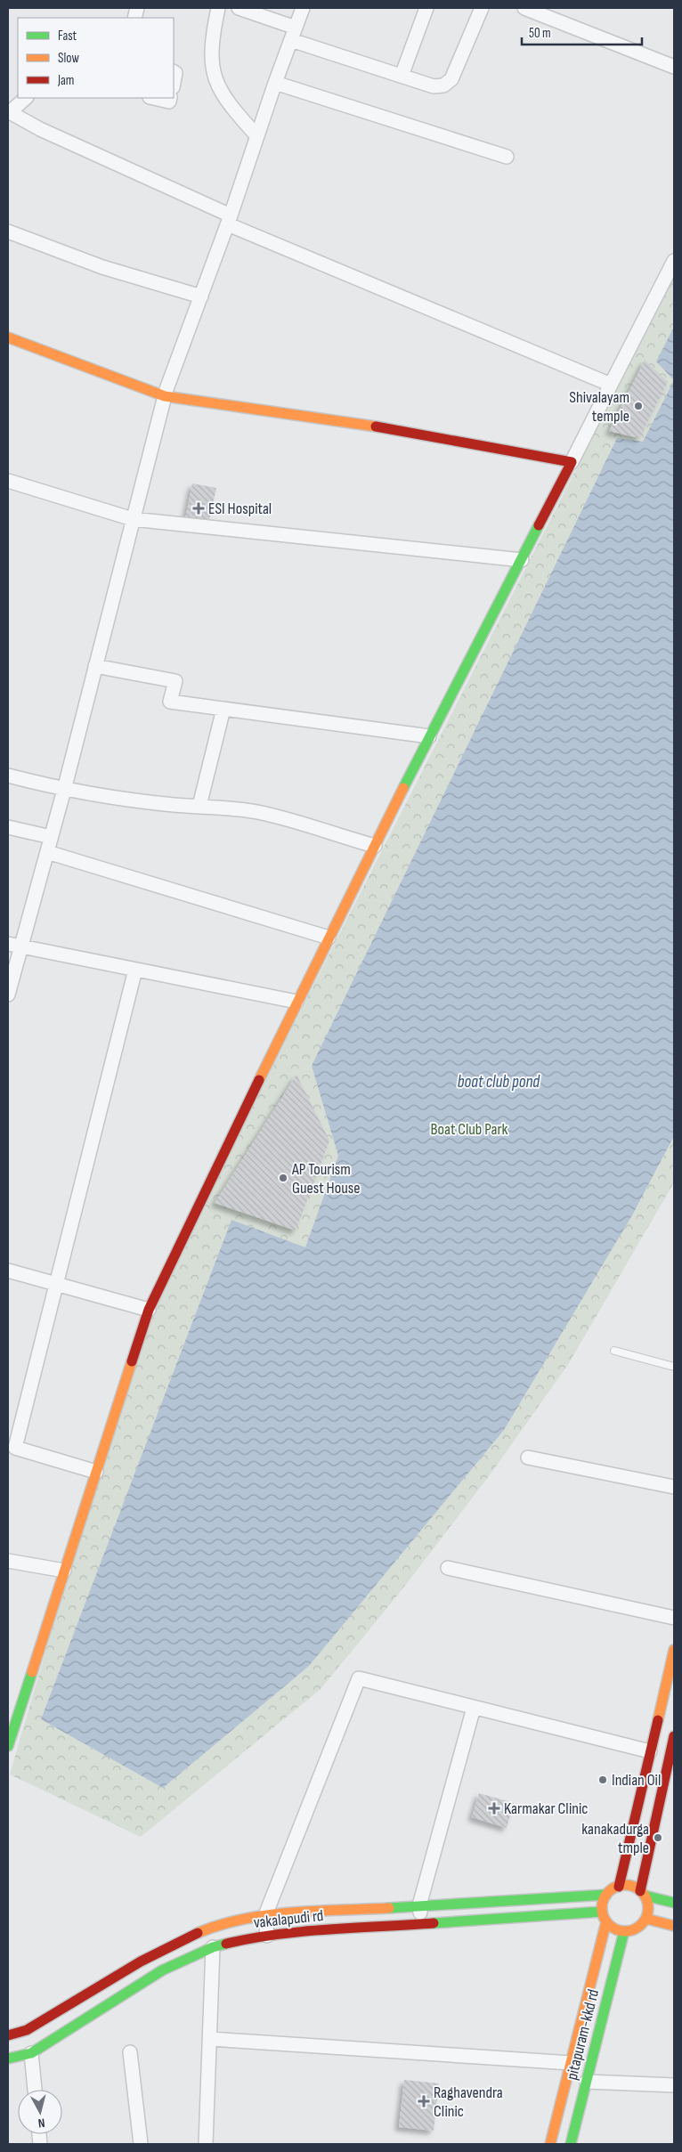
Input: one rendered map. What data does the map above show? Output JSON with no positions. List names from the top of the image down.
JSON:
{
  "streets": {
    "main road": ["vakalapudi rd", "pitapuram-kkd rd"]
  },
  "crossings": [
    ["vakalapudi rd", "pitapuram-kkd rd"]
  ],
  "water": ["boat club pond"],
  "parks": ["Boat Club Park"],
  "places": {
    "other": [
      "Shivalayam temple",
      "AP Tourism Guest House",
      "Indian Oil",
      "kanakadurga tmple"
    ],
    "health": ["ESI Hospital", "Karmakar Clinic", "Raghavendra Clinic"]
  },
  "legend": ["Fast", "Slow", "Jam"],
  "scale_bar": "50 m",
  "north": "bottom"
}
